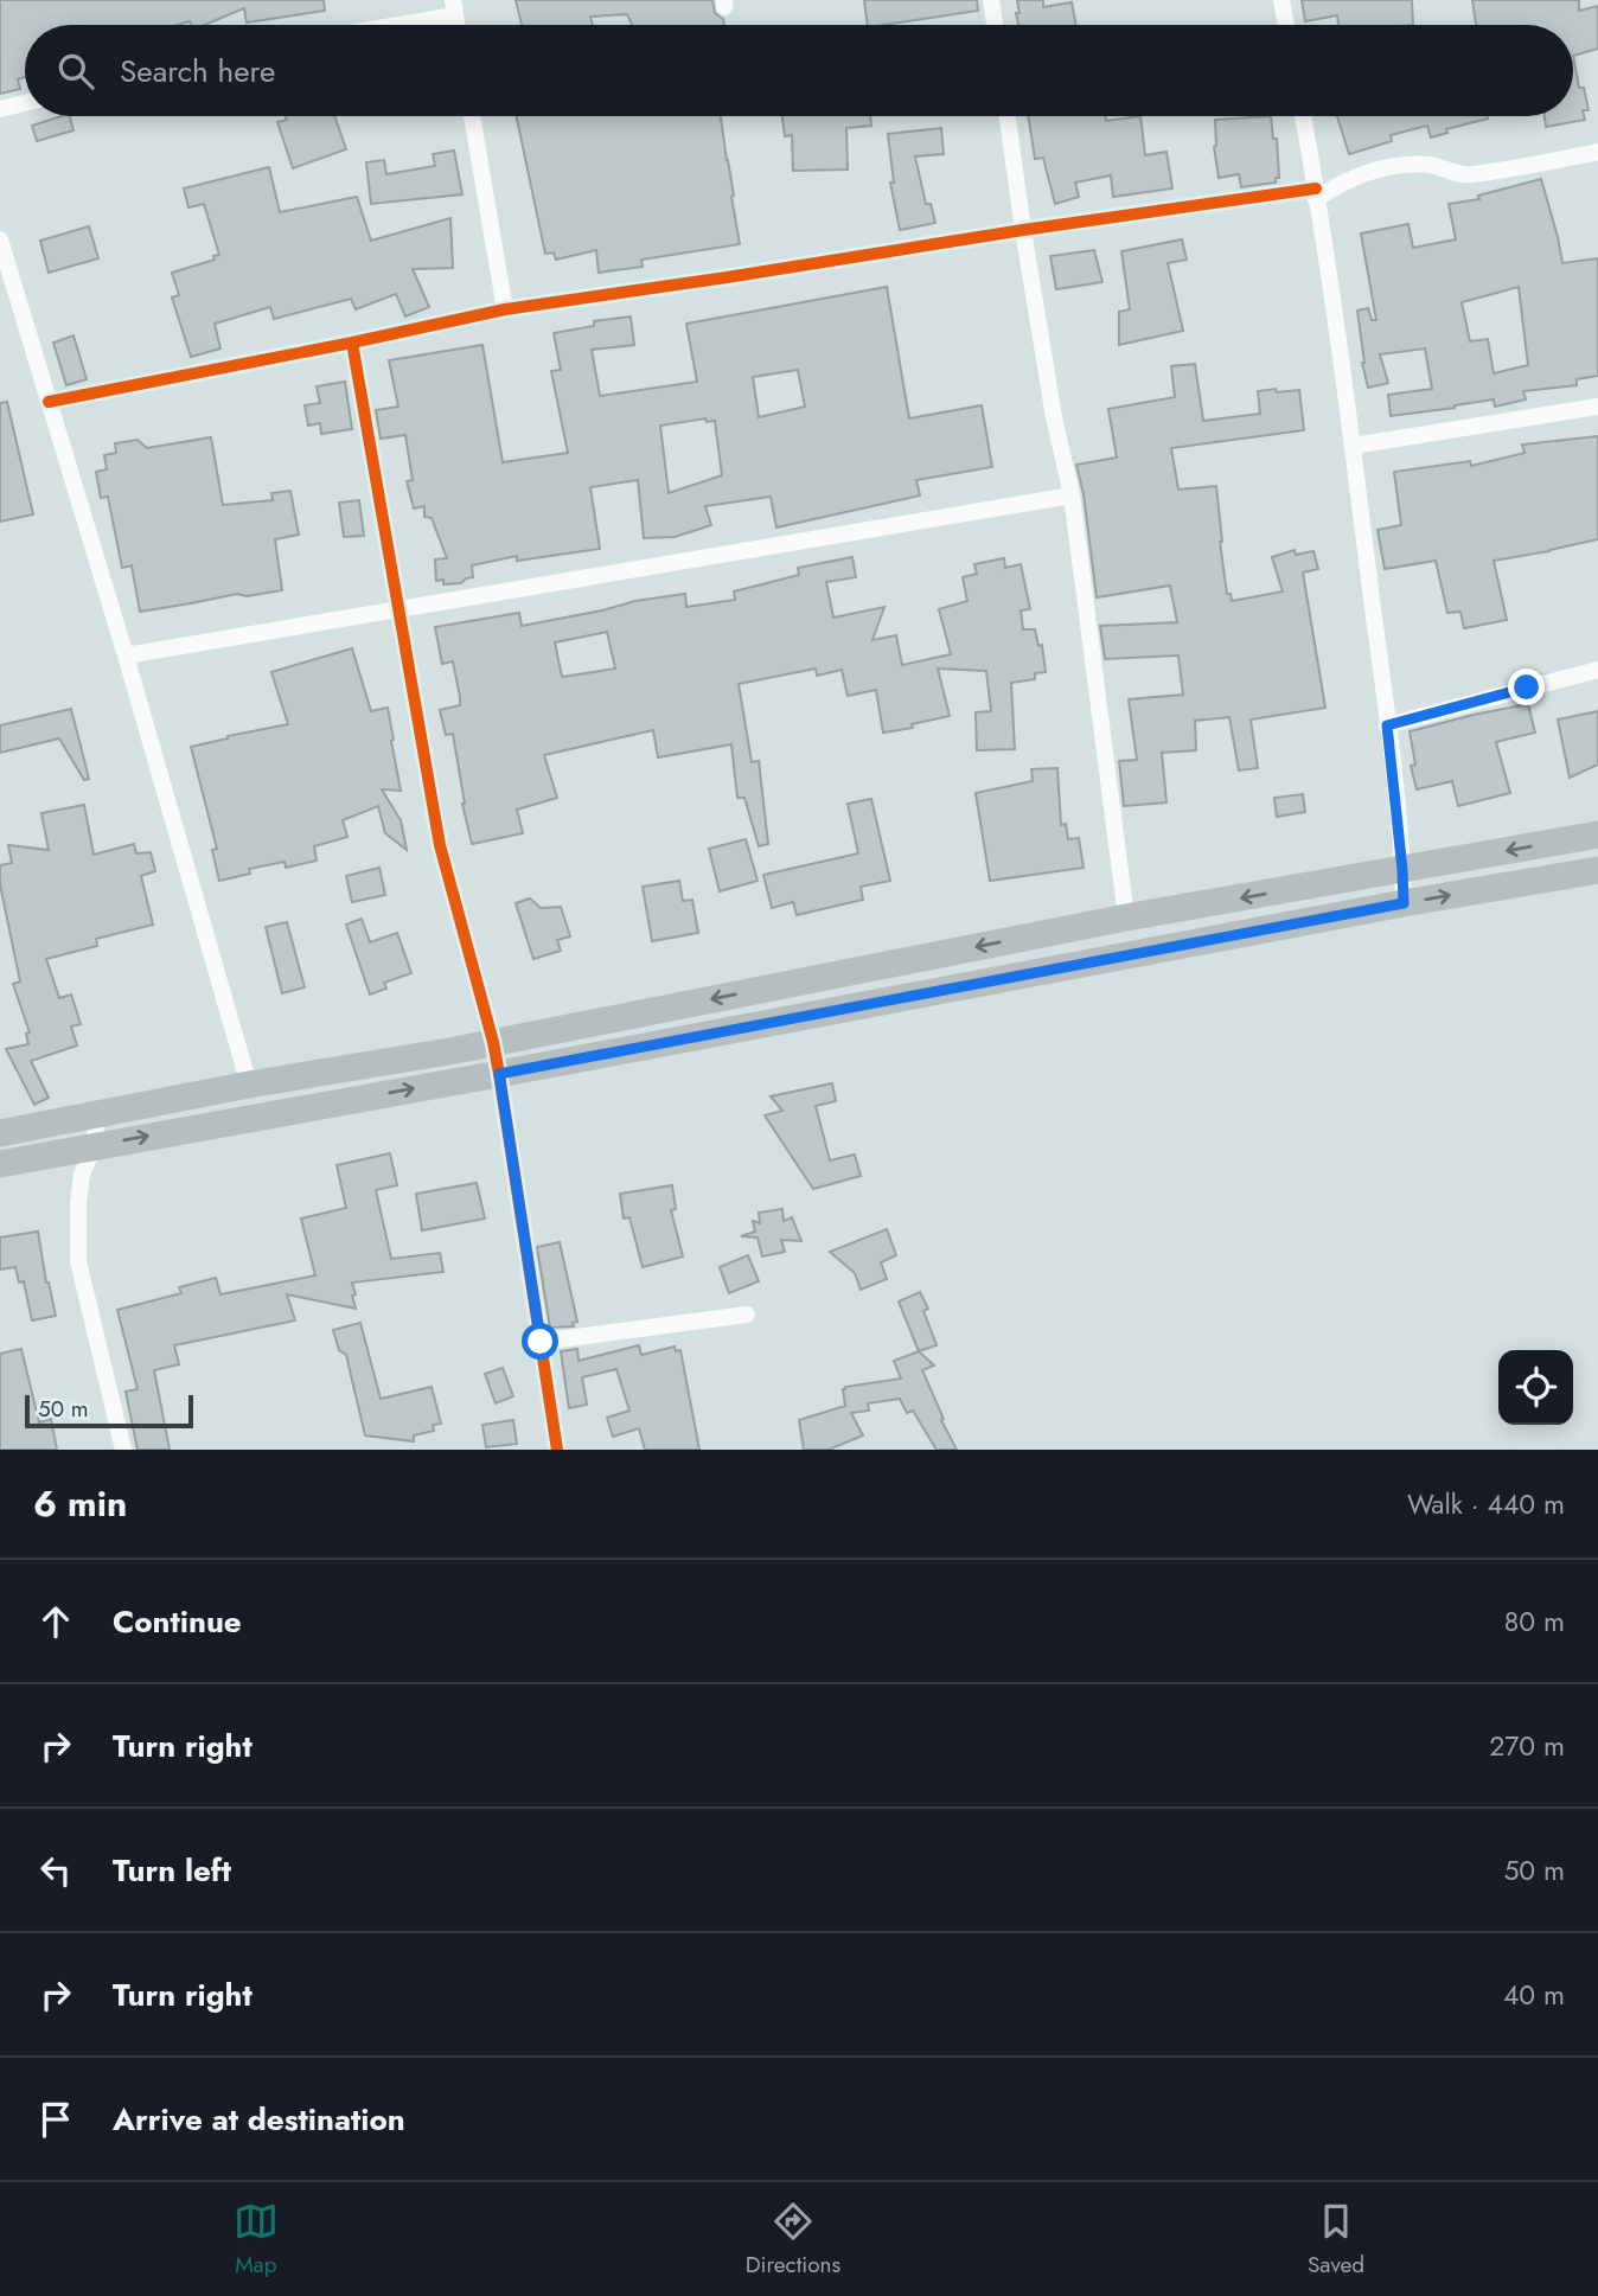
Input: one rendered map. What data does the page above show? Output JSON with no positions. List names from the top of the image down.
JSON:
{
  "scale_bar": "50 m",
  "page": {
    "search": "Search here",
    "scale": "50 m",
    "heading": ["6 min", "Walk · 440 m"],
    "list": [
      ["Continue", "80 m"],
      ["Turn right", "270 m"],
      ["Turn left", "50 m"],
      ["Turn right", "40 m"],
      "Arrive at destination"
    ],
    "nav": ["Map", "Directions", "Saved"]
  }
}
